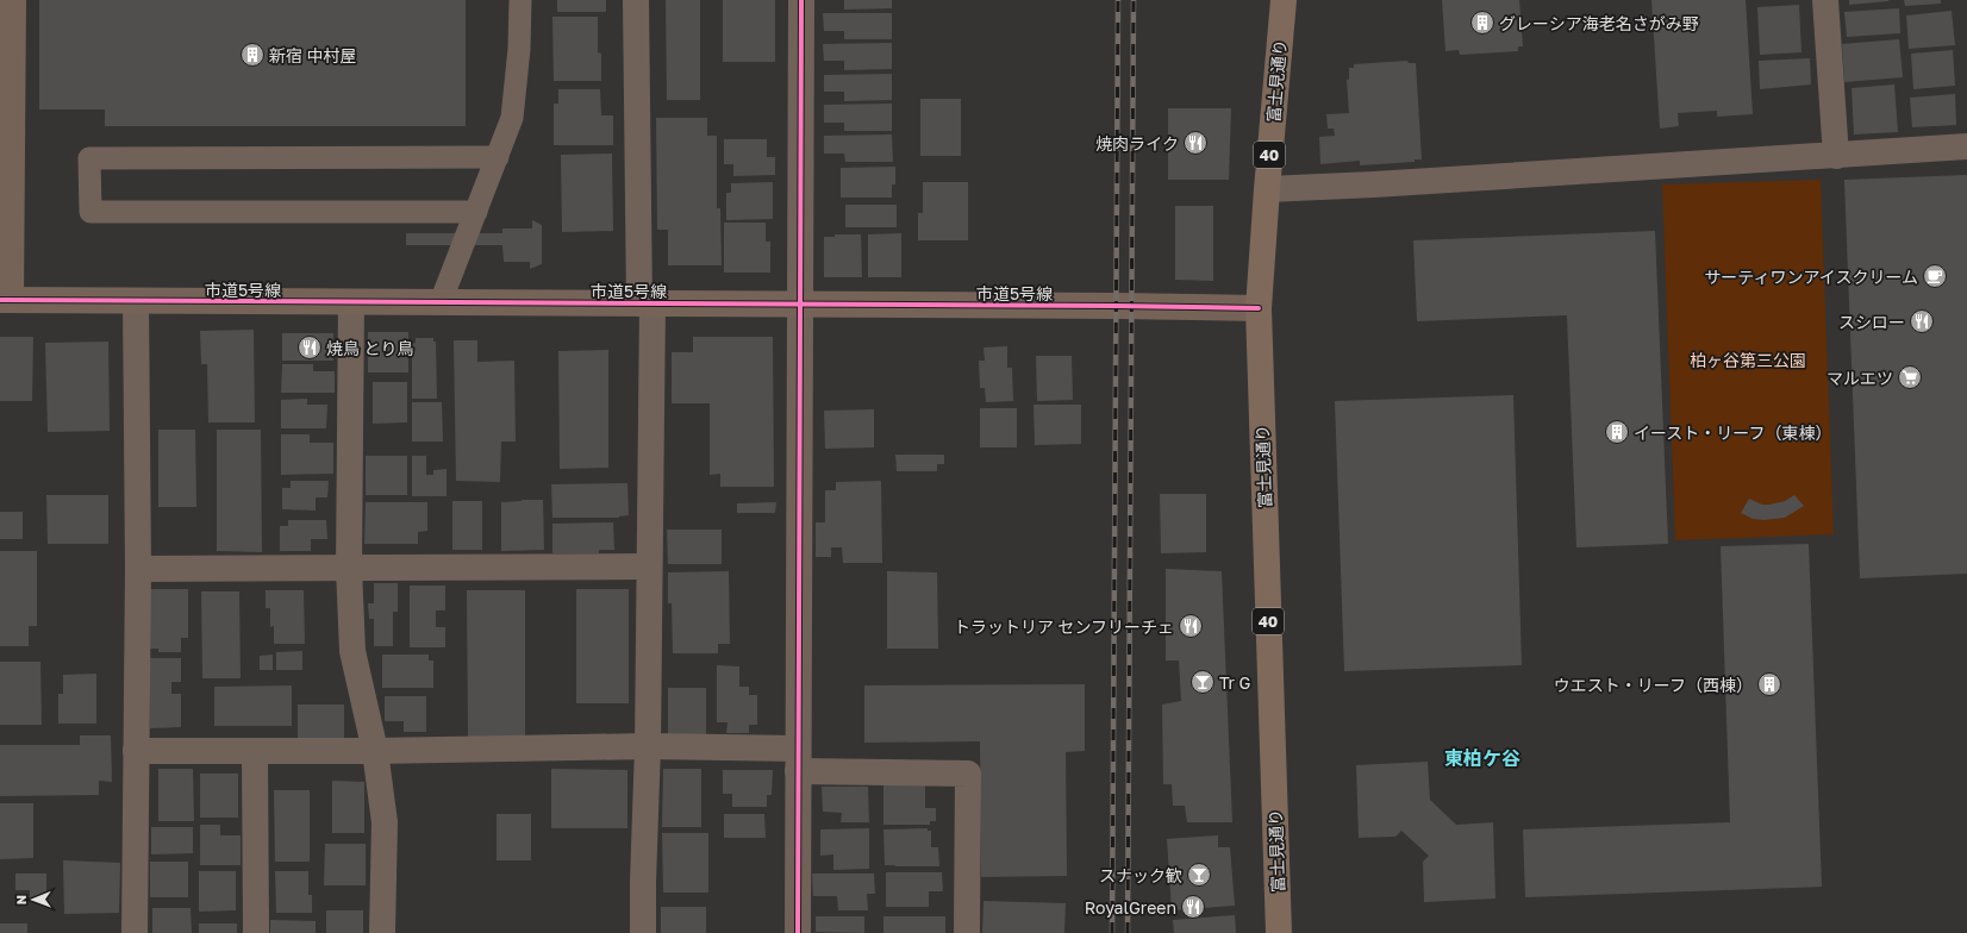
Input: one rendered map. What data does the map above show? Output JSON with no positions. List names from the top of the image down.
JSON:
{
  "streets": {
    "main road": ["富士見通り", "40"],
    "street": ["市道5号線"]
  },
  "crossings": [
    ["富士見通り", "市道5号線"]
  ],
  "districts": ["東柏ケ谷"],
  "parks": ["柏ヶ谷第三公園"],
  "places": {
    "building": [
      "グレーシア海老名さがみ野",
      "新宿 中村屋",
      "イースト・リーフ（東棟）",
      "ウエスト・リーフ（西棟）"
    ],
    "restaurant": [
      "焼肉ライク",
      "スシロー",
      "焼鳥 とり鳥",
      "トラットリア センフリーチェ",
      "RoyalGreen"
    ],
    "cafe": ["サーティワンアイスクリーム"],
    "supermarket": ["マルエツ"],
    "bar": ["Tr G", "スナック歓"]
  },
  "north": "left"
}
